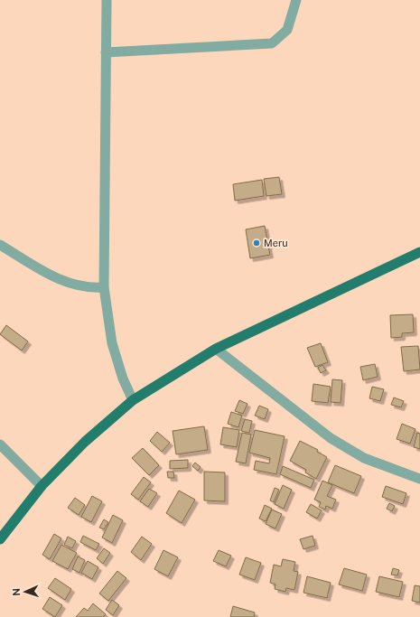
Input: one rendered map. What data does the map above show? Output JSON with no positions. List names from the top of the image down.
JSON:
{
  "places": ["Meru"],
  "north": "left"
}
